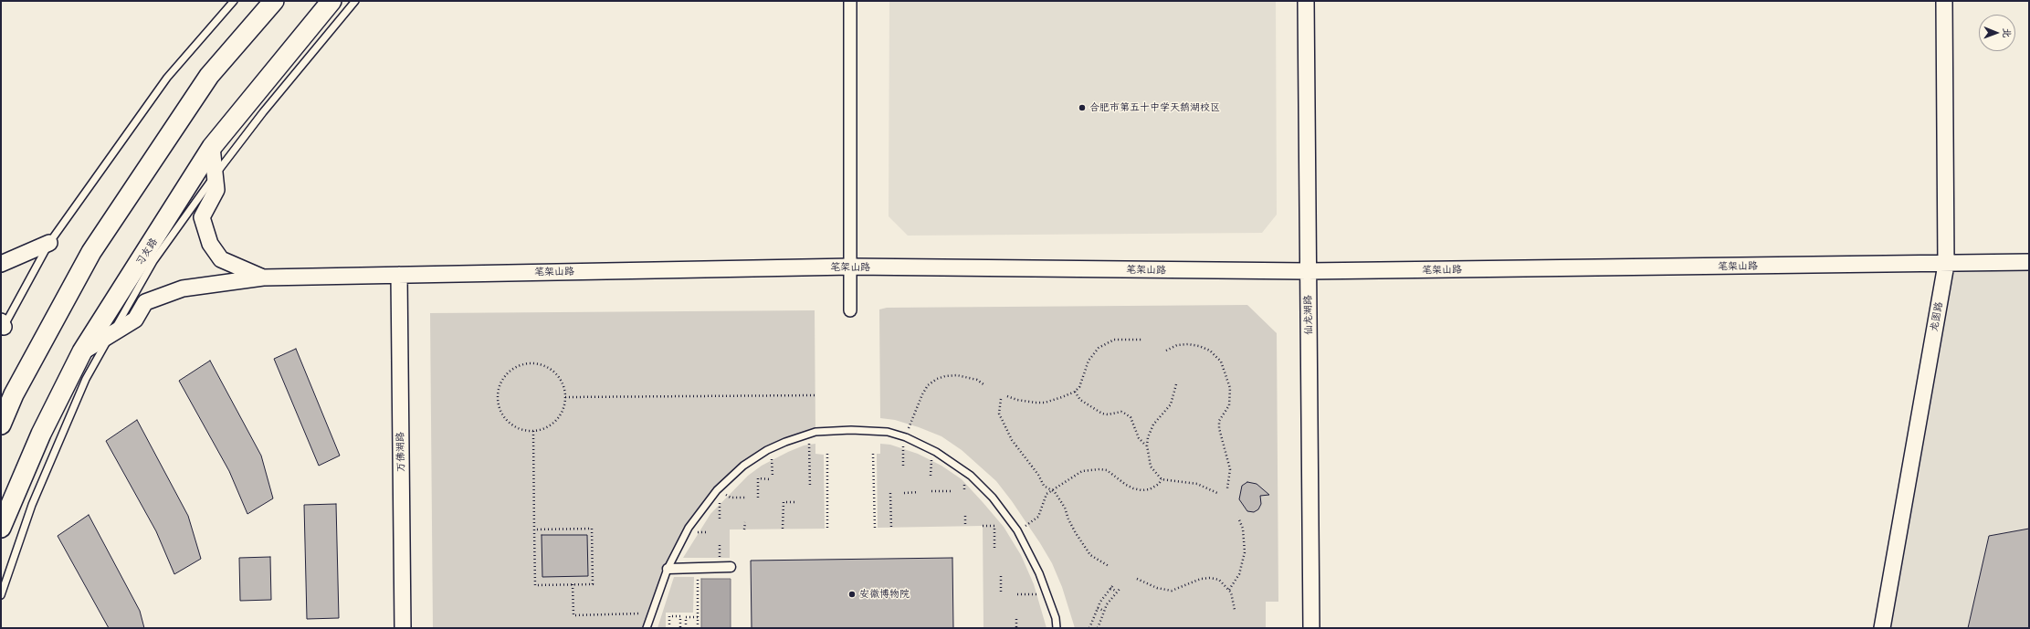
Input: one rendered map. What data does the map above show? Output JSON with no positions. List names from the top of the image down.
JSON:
{
  "streets": {
    "main road": ["习友路"],
    "street": [
      "笔架山路",
      "仙龙湖路",
      "龙图路",
      "万佛湖路"
    ]
  },
  "crossings": [
    ["习友路", "笔架山路"],
    ["笔架山路", "仙龙湖路"],
    ["笔架山路", "龙图路"],
    ["笔架山路", "万佛湖路"]
  ],
  "places": ["合肥市第五十中学天鹅湖校区", "安徽博物院"],
  "north": "right"
}
